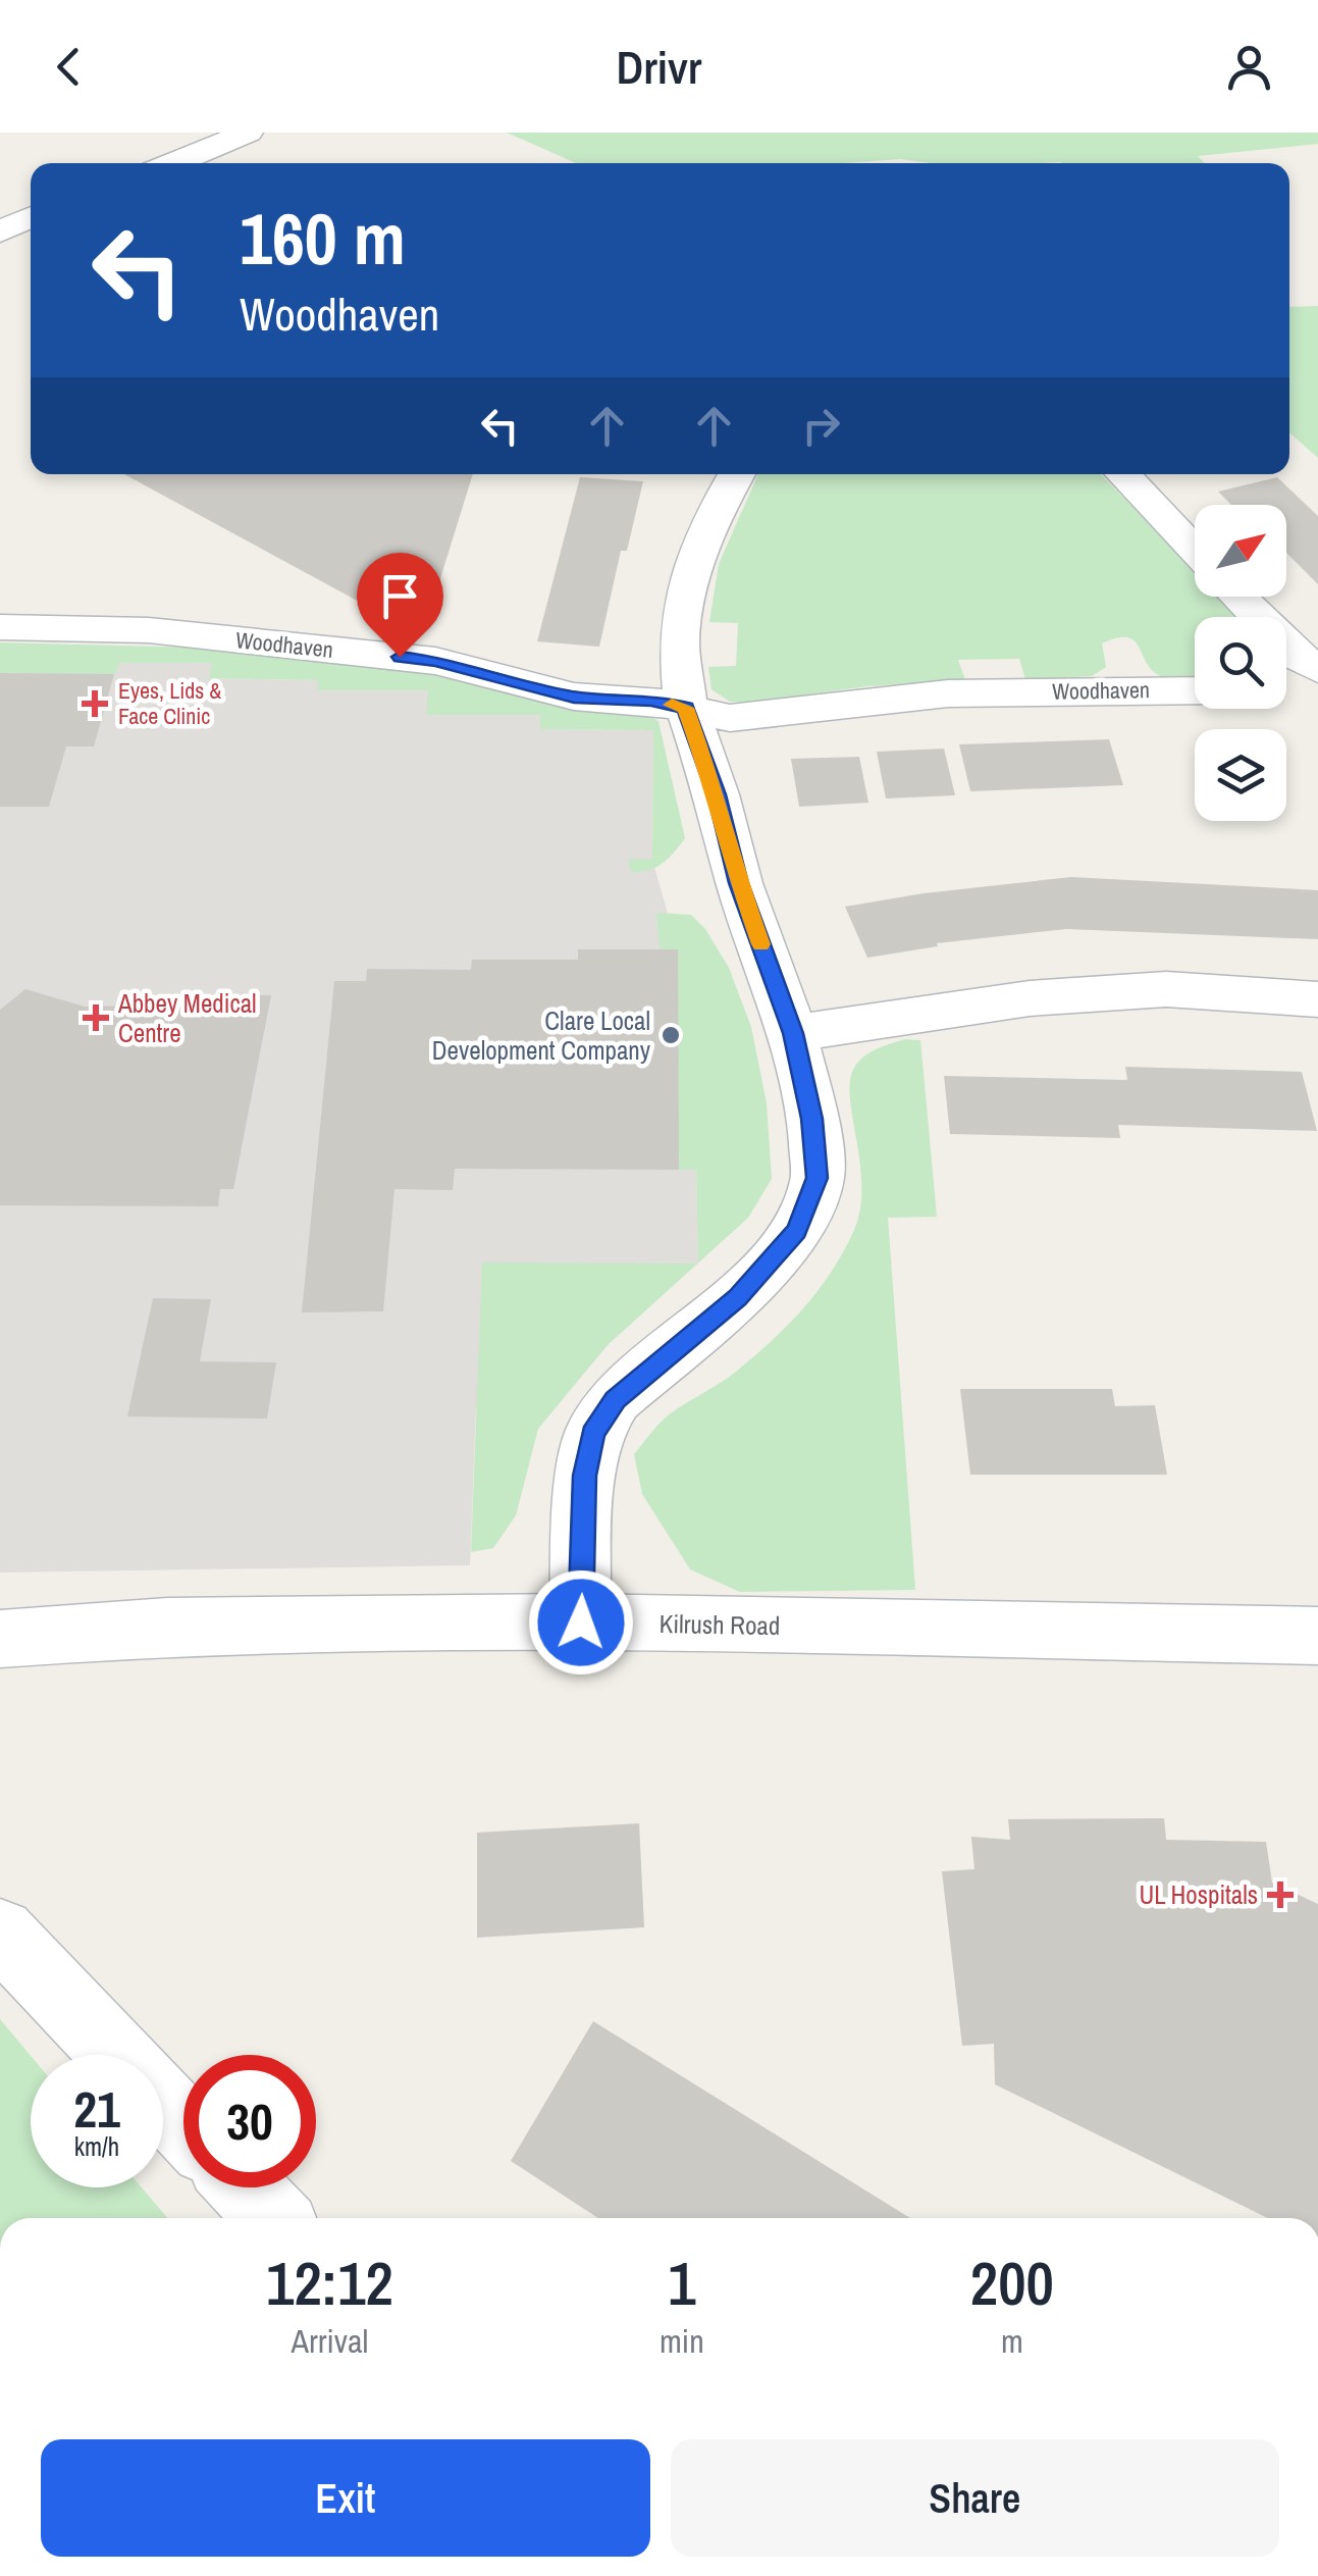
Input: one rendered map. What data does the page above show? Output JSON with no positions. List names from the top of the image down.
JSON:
{
  "streets": {
    "street": ["Woodhaven", "Kilrush Road"]
  },
  "places": {
    "health": ["Eyes, Lids & Face Clinic", "Abbey Medical Centre", "UL Hospitals"],
    "other": ["Clare Local Development Company"]
  },
  "north": "top right",
  "page": {
    "header": "Drivr",
    "turn": ["160 m", "Woodhaven"],
    "speed": "21 km/h",
    "limit": "30",
    "eta": [
      "12:12",
      "Arrival",
      "1",
      "min",
      "200",
      "m"
    ],
    "buttons": ["Exit", "Share"]
  }
}
